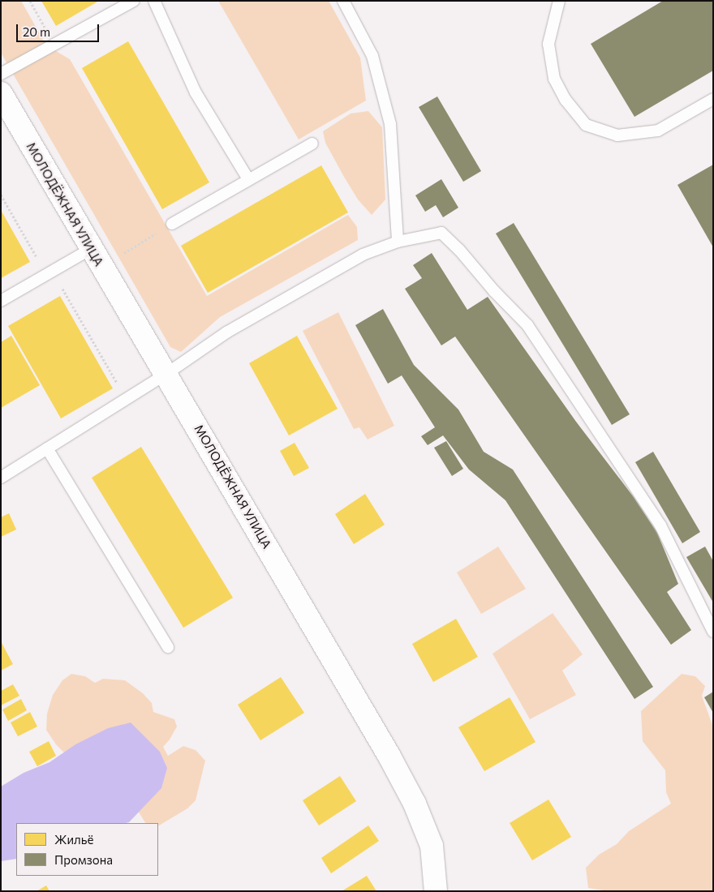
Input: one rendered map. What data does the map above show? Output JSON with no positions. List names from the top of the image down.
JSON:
{
  "streets": {
    "street": ["МОЛОДЁЖНАЯ УЛИЦА"]
  },
  "legend": ["Жильё", "Промзона"],
  "scale_bar": "20 m"
}
